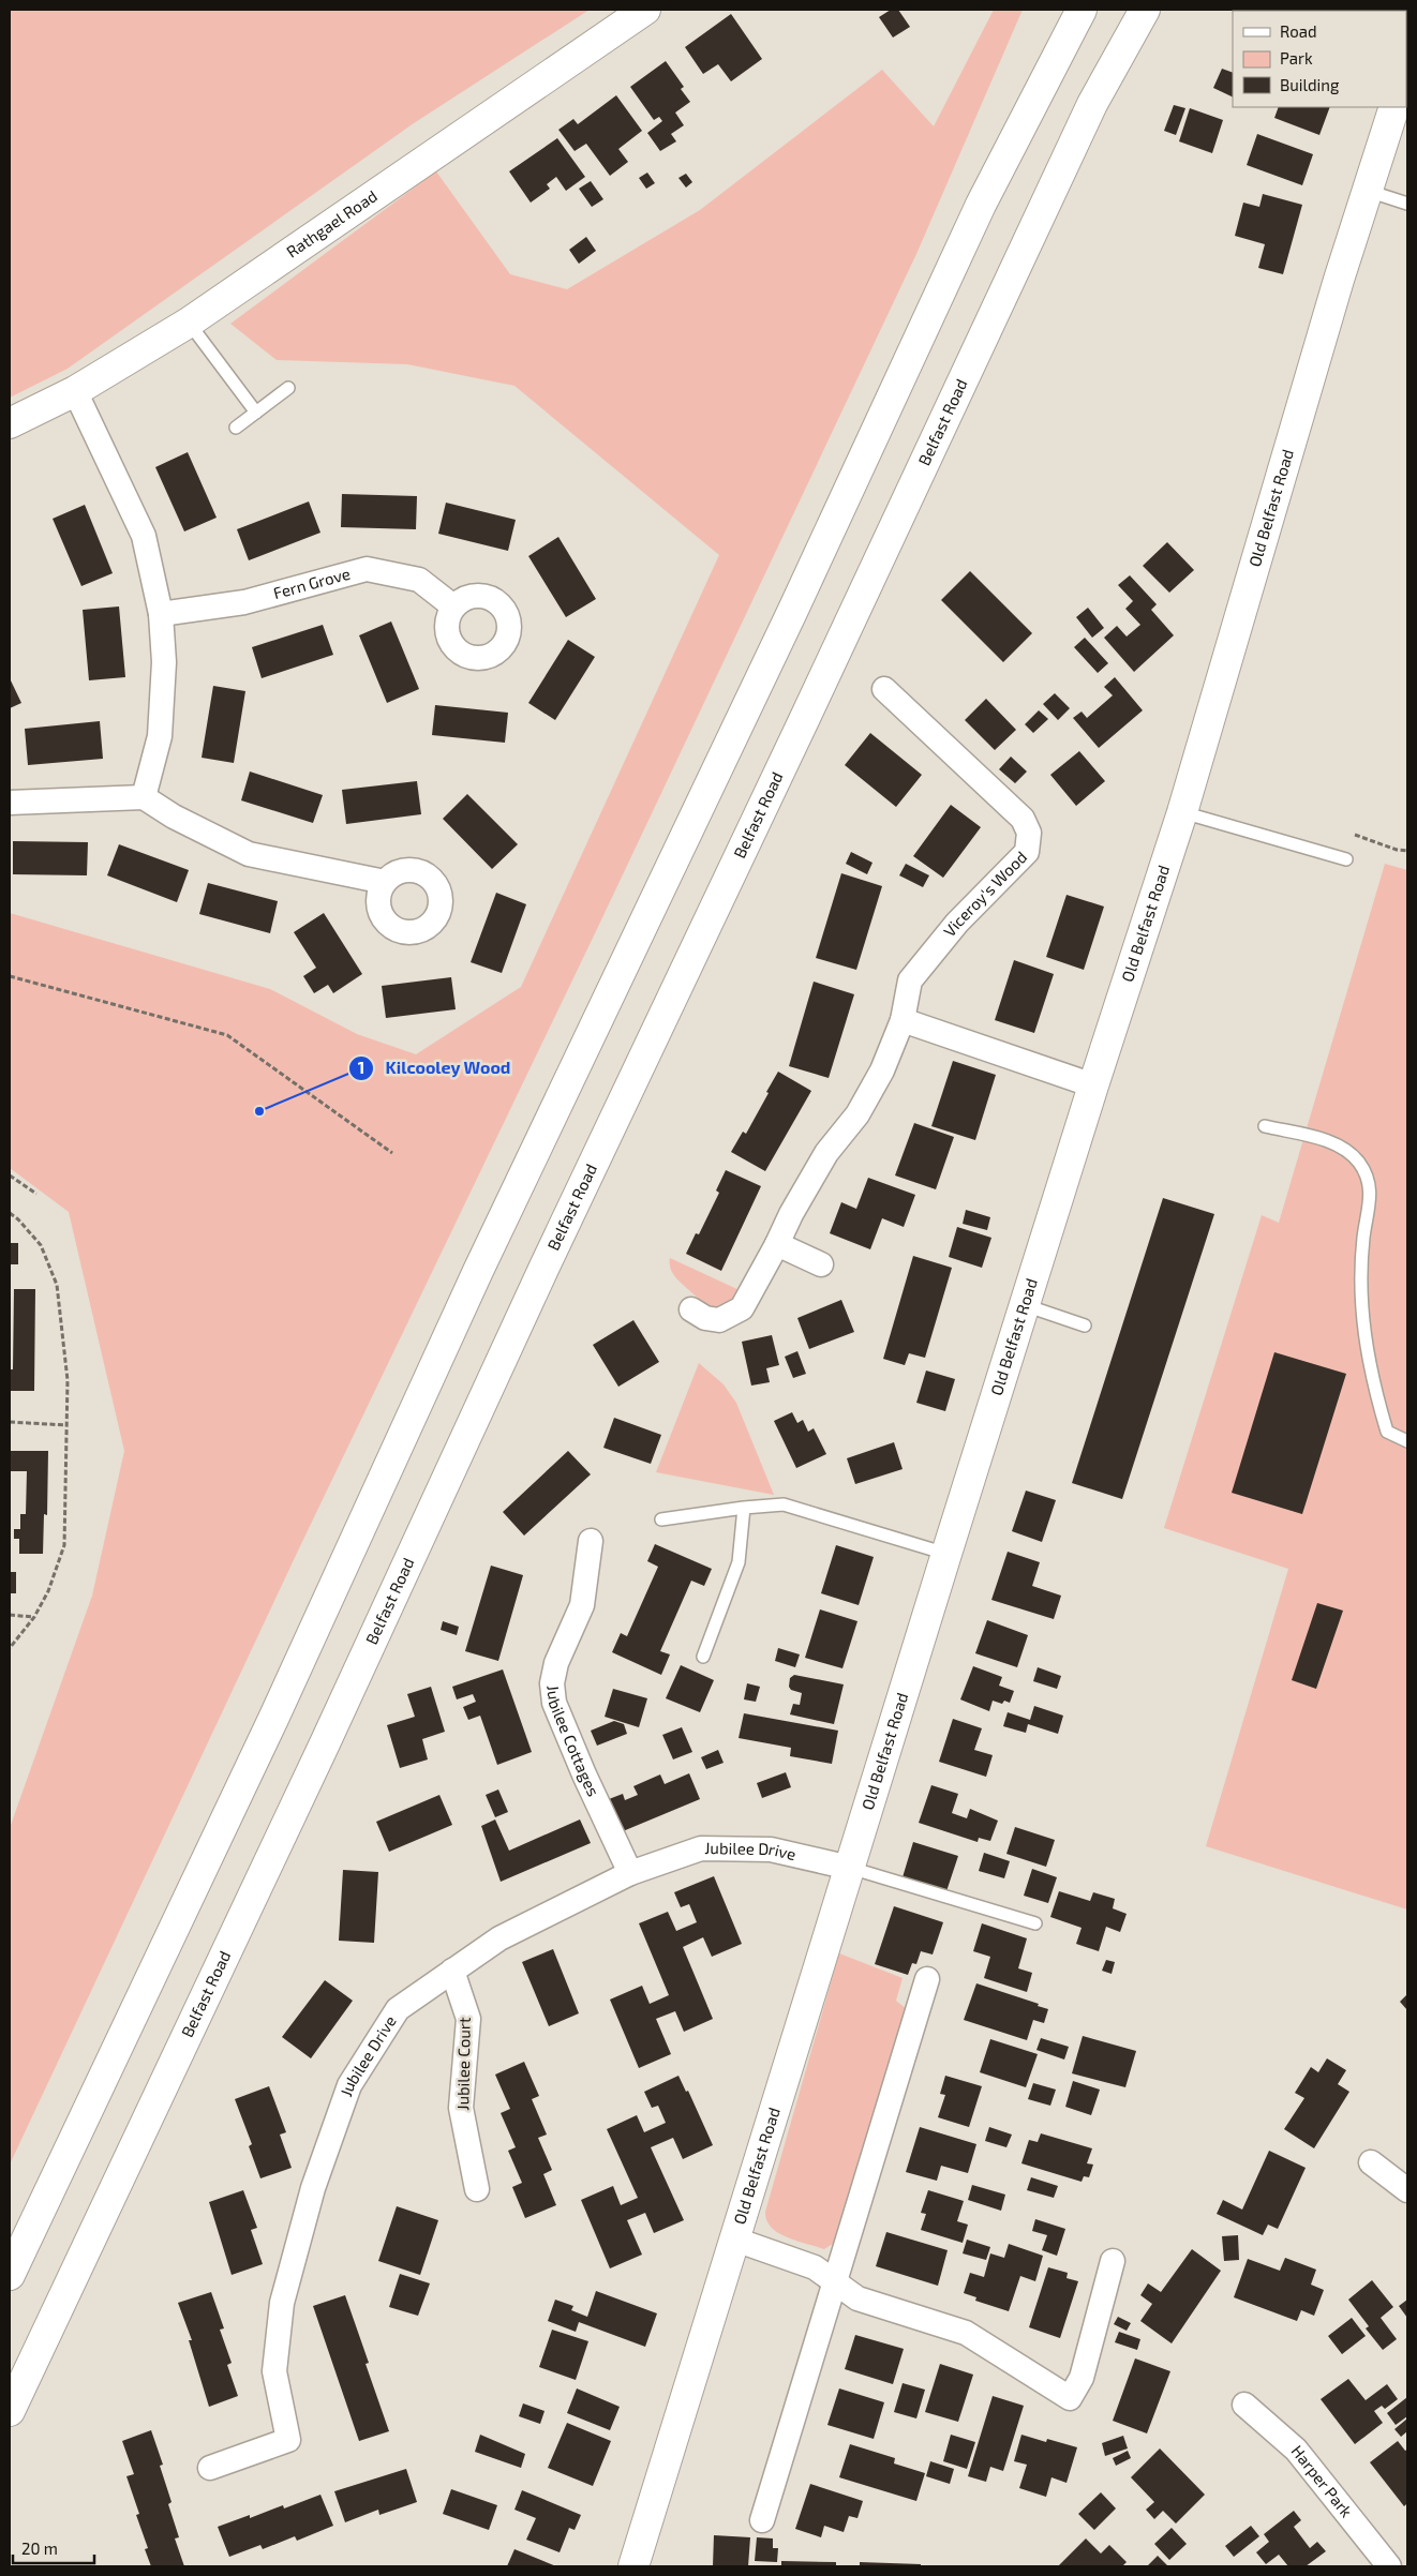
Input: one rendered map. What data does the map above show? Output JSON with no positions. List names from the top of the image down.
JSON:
{
  "streets": {
    "main road": ["Rathgael Road", "Belfast Road", "Old Belfast Road"],
    "street": [
      "Fern Grove",
      "Viceroy's Wood",
      "Jubilee Cottages",
      "Jubilee Drive",
      "Jubilee Court",
      "Harper Park"
    ]
  },
  "crossings": [
    ["Old Belfast Road", "Jubilee Drive"],
    ["Jubilee Cottages", "Jubilee Drive"],
    ["Jubilee Drive", "Jubilee Court"]
  ],
  "places": ["Kilcooley Wood"],
  "legend": ["Road", "Park", "Building"],
  "scale_bar": "20 m"
}
